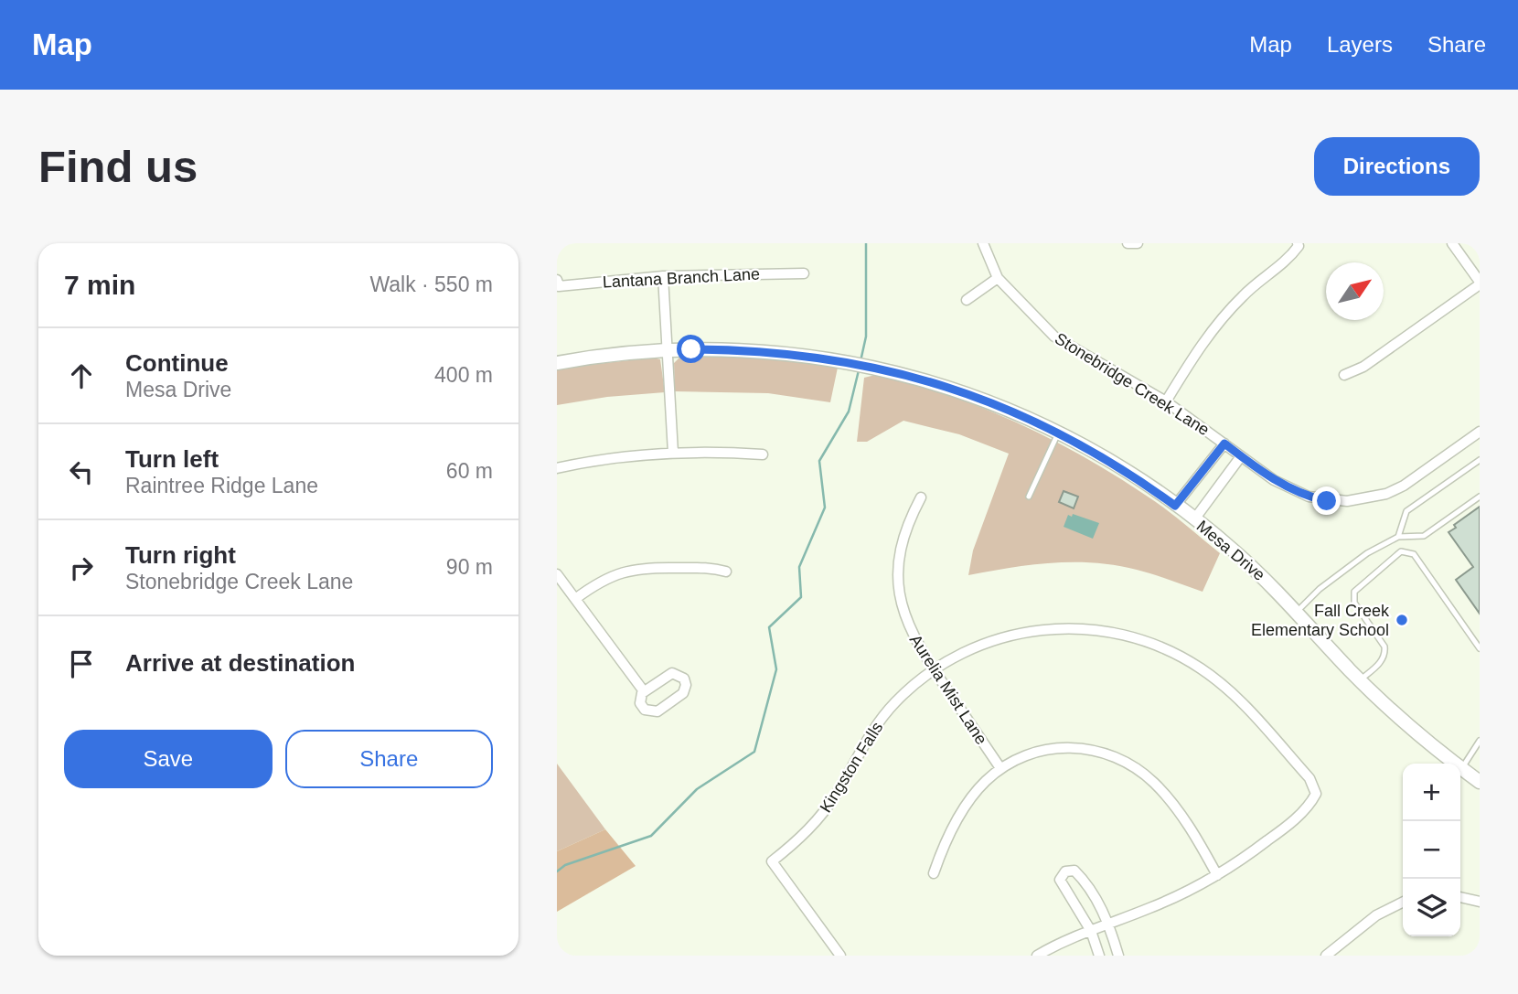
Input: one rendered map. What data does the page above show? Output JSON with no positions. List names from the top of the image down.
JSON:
{
  "streets": {
    "street": [
      "Lantana Branch Lane",
      "Stonebridge Creek Lane",
      "Mesa Drive",
      "Aurelia Mist Lane",
      "Kingston Falls"
    ]
  },
  "crossings": [
    ["Aurelia Mist Lane", "Kingston Falls"]
  ],
  "places": ["Fall Creek Elementary School"],
  "north": "top right",
  "page": {
    "header": "Map",
    "nav": ["Map", "Layers", "Share"],
    "buttons": [
      "Directions",
      ["Save", "Share"]
    ],
    "title": "Find us",
    "heading": ["7 min", "Walk · 550 m"],
    "list": [
      ["Continue", "Mesa Drive", "400 m"],
      ["Turn left", "Raintree Ridge Lane", "60 m"],
      ["Turn right", "Stonebridge Creek Lane", "90 m"],
      "Arrive at destination"
    ],
    "map_buttons": ["+", "−"]
  }
}
